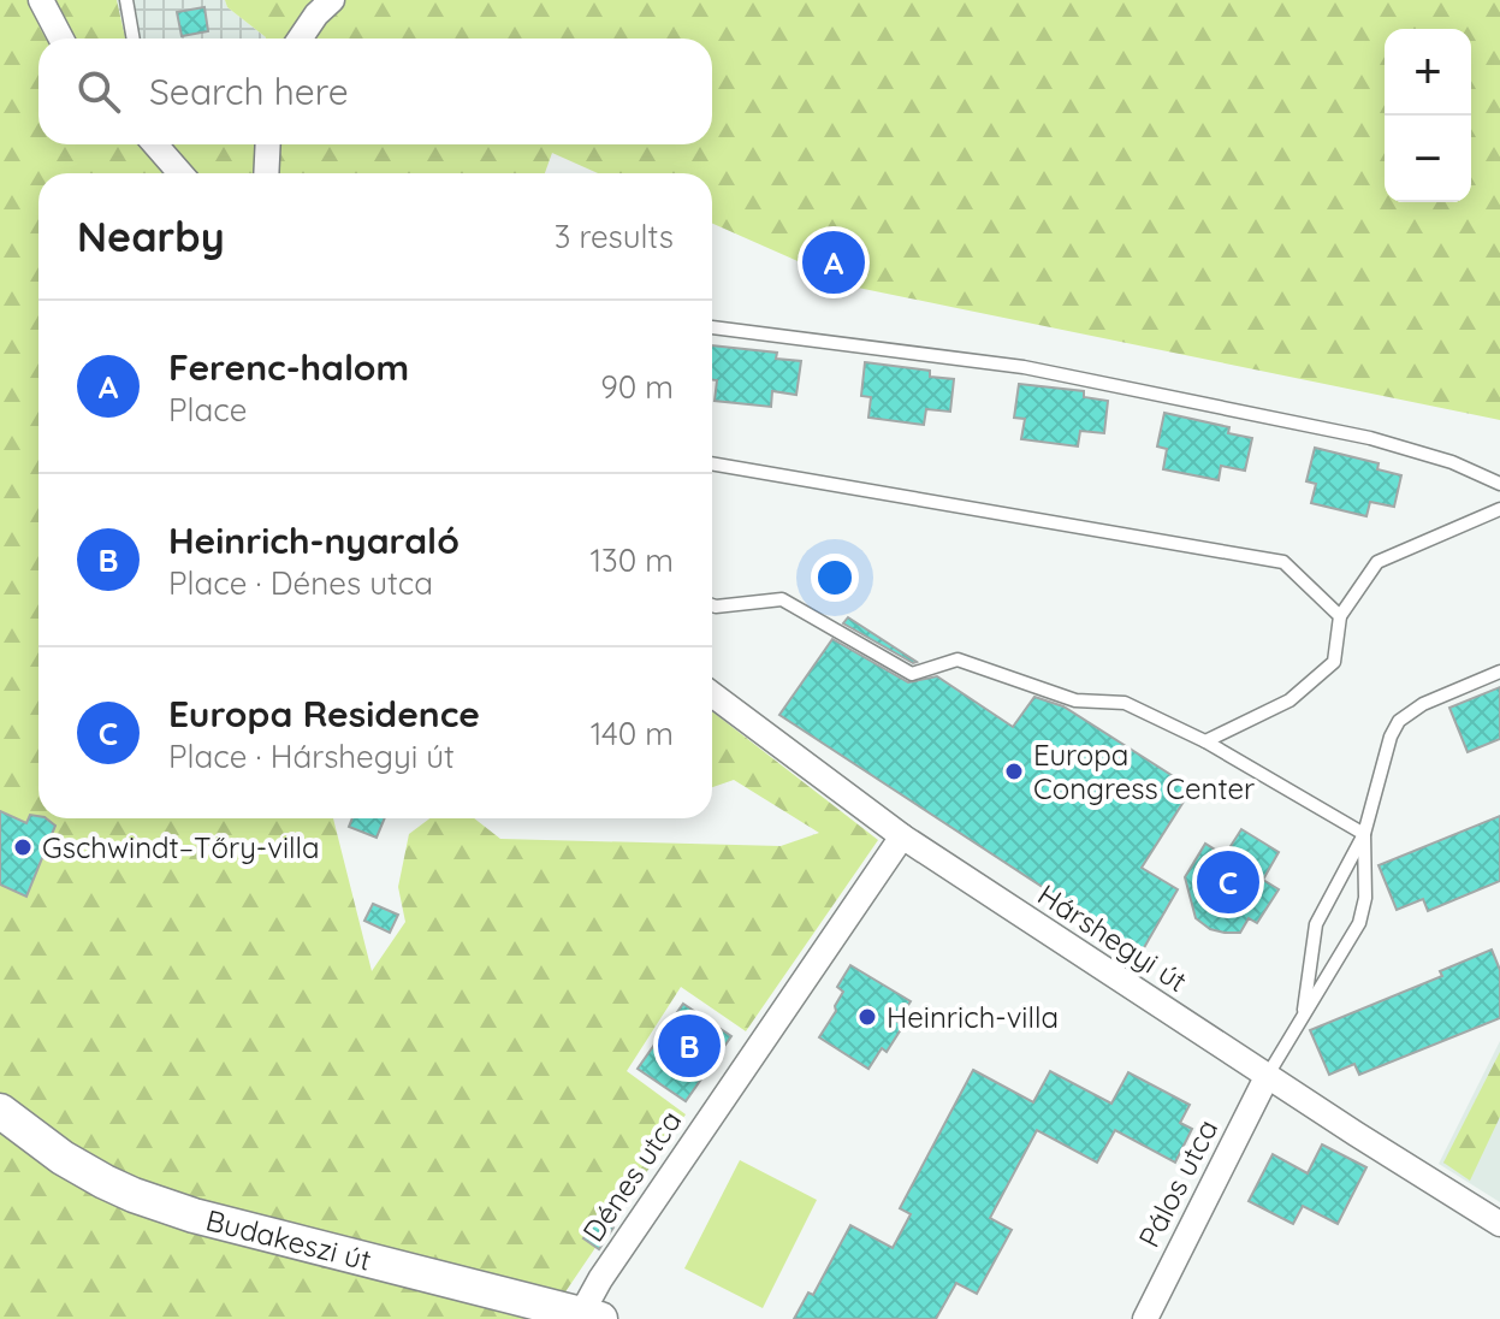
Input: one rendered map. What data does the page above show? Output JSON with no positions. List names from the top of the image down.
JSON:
{
  "streets": {
    "main road": ["Budakeszi út"],
    "street": ["Hárshegyi út", "Dénes utca", "Pálos utca"]
  },
  "crossings": [
    ["Hárshegyi út", "Dénes utca"],
    ["Hárshegyi út", "Pálos utca"],
    ["Dénes utca", "Budakeszi út"]
  ],
  "places": ["Europa Congress Center", "Gschwindt–Tőry-villa", "Heinrich-villa"],
  "page": {
    "map_buttons": ["+", "−"],
    "search": "Search here",
    "heading": ["Nearby", "3 results"],
    "pins": ["A", "C", "B"],
    "list": [
      {
        "mark": "A",
        "name": "Ferenc-halom",
        "note": "Place",
        "value": "90 m"
      },
      {
        "mark": "B",
        "name": "Heinrich-nyaraló",
        "note": "Place · Dénes utca",
        "value": "130 m"
      },
      {
        "mark": "C",
        "name": "Europa Residence",
        "note": "Place · Hárshegyi út",
        "value": "140 m"
      }
    ]
  }
}
